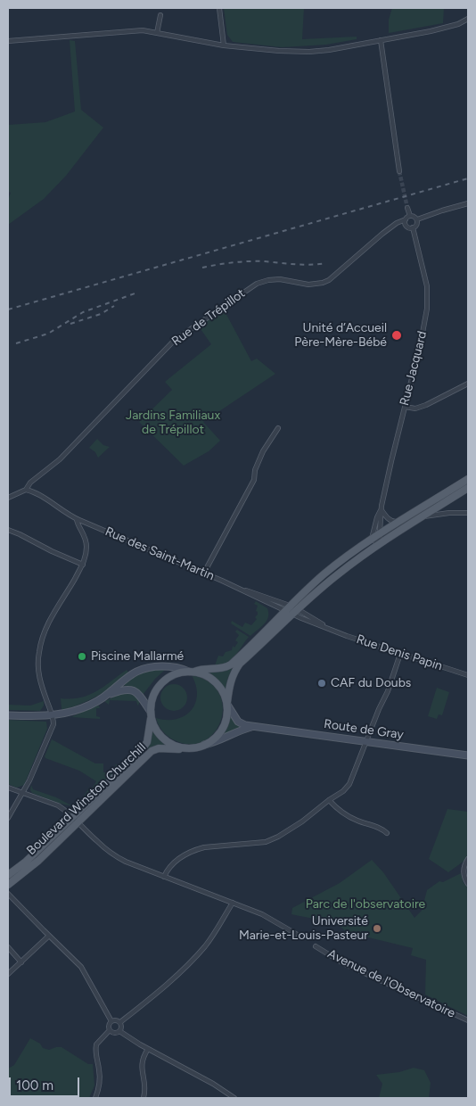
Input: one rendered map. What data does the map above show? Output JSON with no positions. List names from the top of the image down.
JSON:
{
  "streets": {
    "main road": ["Route de Gray", "Boulevard Winston Churchill"],
    "street": [
      "Rue de Trépillot",
      "Rue Jacquard",
      "Rue des Saint-Martin",
      "Rue Denis Papin",
      "Avenue de l'Observatoire"
    ]
  },
  "crossings": [
    ["Rue de Trépillot", "Rue Jacquard"],
    ["Rue de Trépillot", "Rue des Saint-Martin"],
    ["Rue des Saint-Martin", "Rue Denis Papin"],
    ["Route de Gray", "Boulevard Winston Churchill"]
  ],
  "parks": ["Jardins Familiaux de Trépillot", "Parc de l'observatoire"],
  "places": [
    "Unité d’Accueil Père-Mère-Bébé",
    "Piscine Mallarmé",
    "CAF du Doubs",
    "Université Marie-et-Louis-Pasteur"
  ],
  "scale_bar": "100 m"
}
